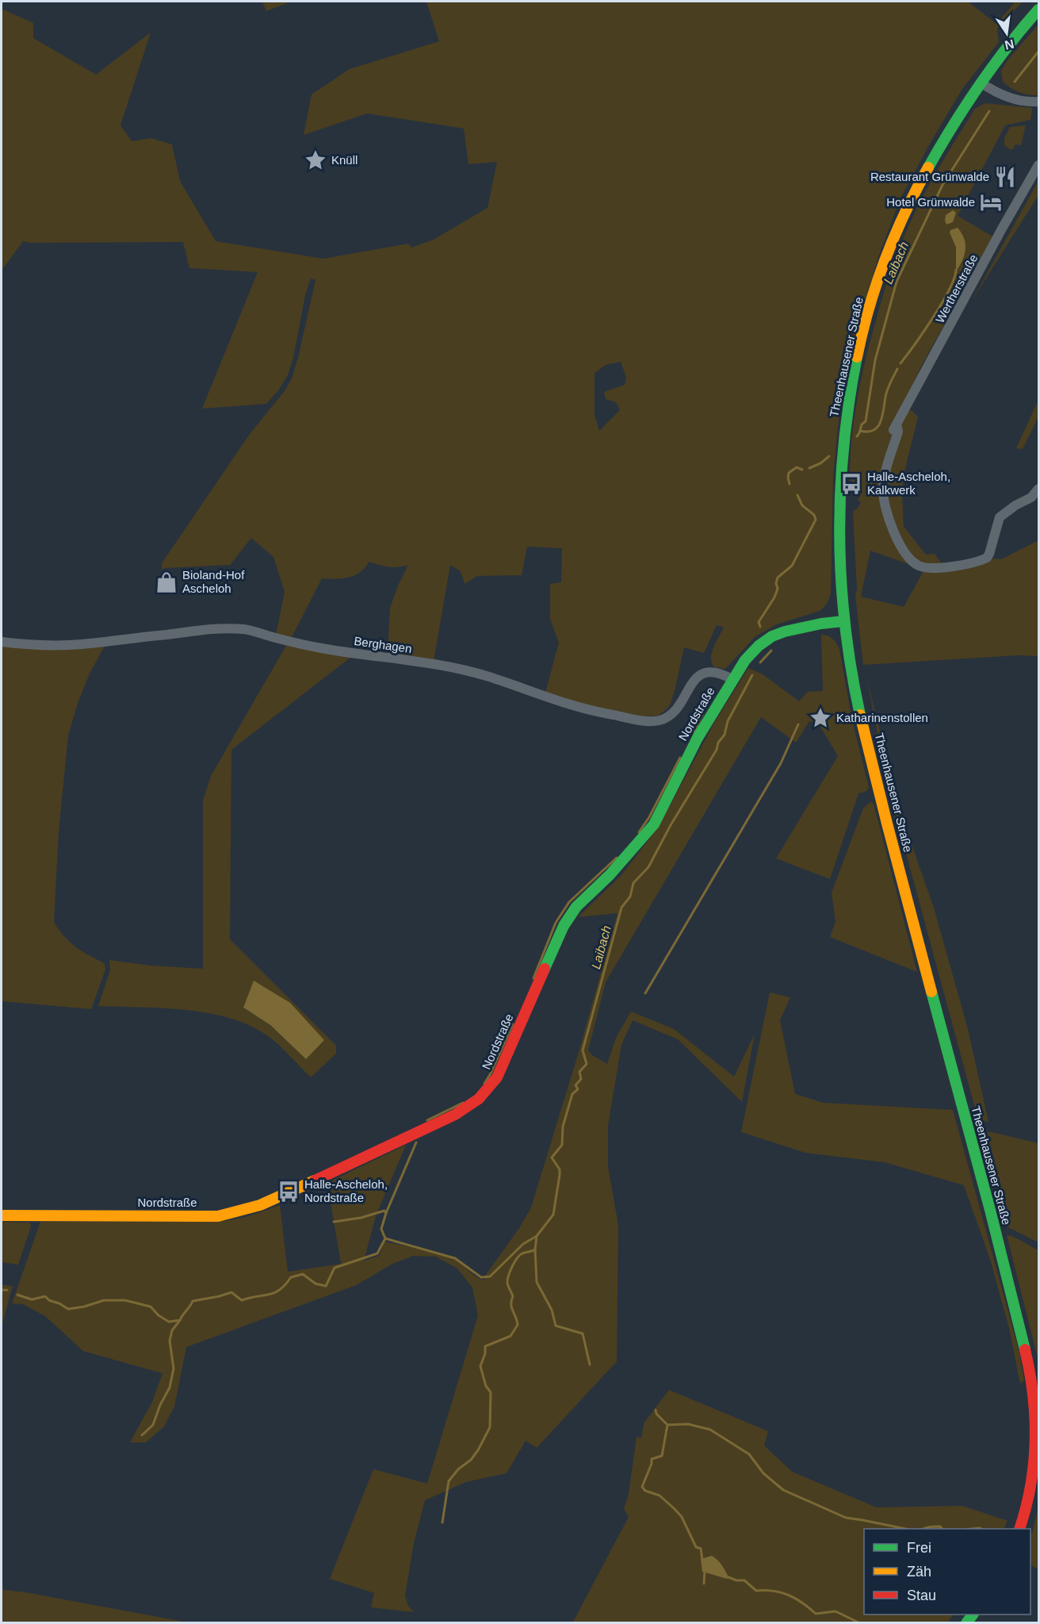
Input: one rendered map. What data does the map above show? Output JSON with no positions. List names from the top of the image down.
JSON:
{
  "streets": {
    "main road": ["Theenhausener Straße", "Nordstraße"],
    "street": ["Wertherstraße", "Berghagen"]
  },
  "crossings": [
    ["Theenhausener Straße", "Nordstraße"],
    ["Berghagen", "Nordstraße"]
  ],
  "water": ["Laibach"],
  "places": {
    "place": ["Knüll", "Katharinenstollen"],
    "restaurant": ["Restaurant Grünwalde"],
    "hotel": ["Hotel Grünwalde"],
    "bus stop": ["Halle-Ascheloh, Kalkwerk", "Halle-Ascheloh, Nordstraße"],
    "shop": ["Bioland-Hof Ascheloh"]
  },
  "legend": ["Frei", "Zäh", "Stau"],
  "north": "bottom"
}
